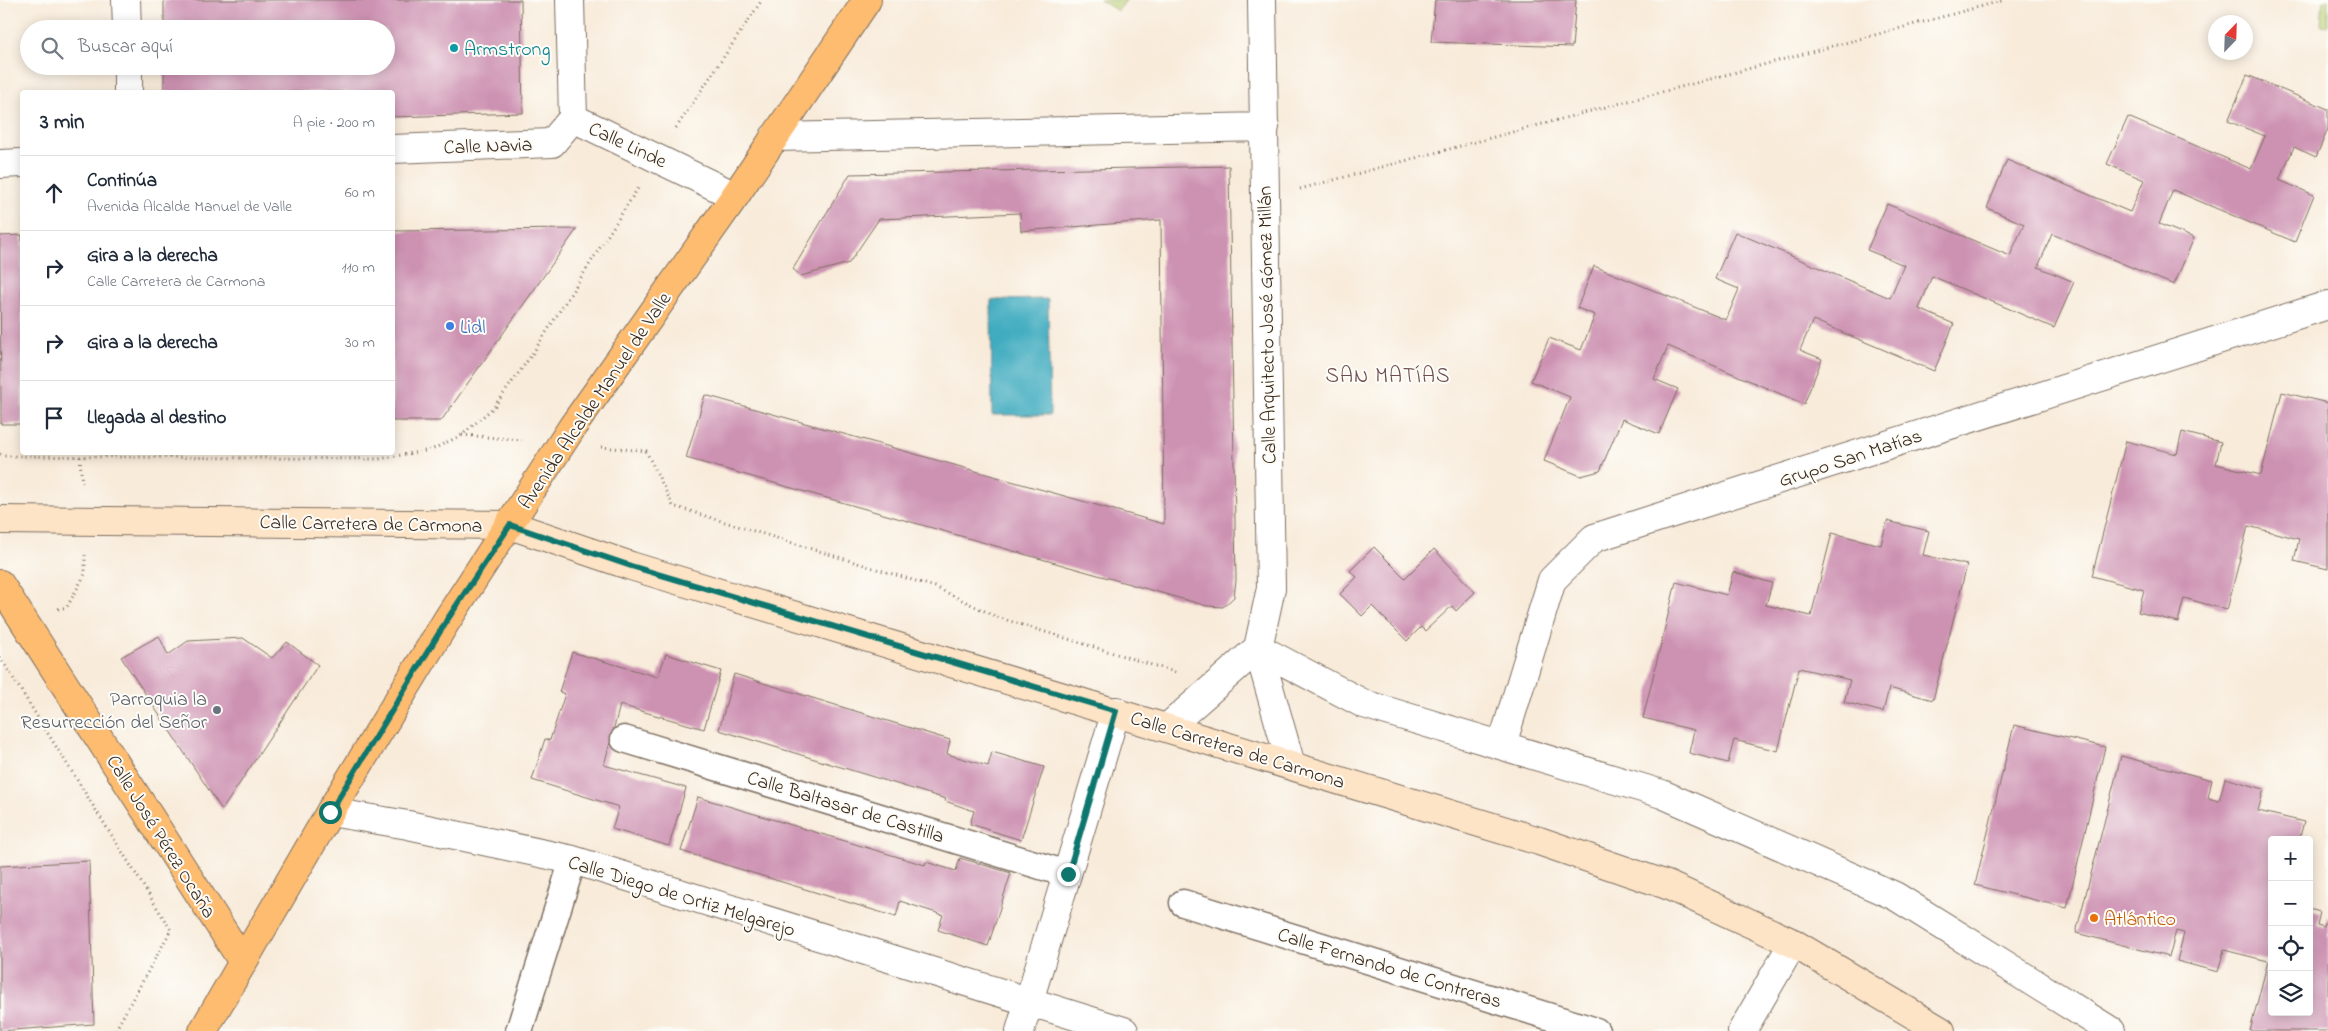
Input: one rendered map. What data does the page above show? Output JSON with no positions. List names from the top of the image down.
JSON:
{
  "streets": {
    "main road": ["Avenida Alcalde Manuel de Valle", "Calle Carretera de Carmona", "Calle José Pérez Ocaña"],
    "street": [
      "Calle Linde",
      "Calle Navia",
      "Calle Arquitecto José Gómez Millán",
      "Grupo San Matías",
      "Calle Baltasar de Castilla",
      "Calle Diego de Ortiz Melgarejo",
      "Calle Fernando de Contreras"
    ]
  },
  "crossings": [
    ["Calle Linde", "Calle Navia"],
    ["Calle Linde", "Avenida Alcalde Manuel de Valle"],
    ["Avenida Alcalde Manuel de Valle", "Calle Carretera de Carmona"],
    ["Avenida Alcalde Manuel de Valle", "Calle José Pérez Ocaña"],
    ["Avenida Alcalde Manuel de Valle", "Calle Diego de Ortiz Melgarejo"]
  ],
  "districts": ["SAN MATÍAS"],
  "places": [
    "Armstrong",
    "Lidl",
    "Parroquia la Resurrección del Señor",
    "Atlántico"
  ],
  "north": "top right",
  "page": {
    "search": "Buscar aquí",
    "heading": ["3 min", "A pie · 200 m"],
    "list": [
      ["Continúa", "Avenida Alcalde Manuel de Valle", "60 m"],
      ["Gira a la derecha", "Calle Carretera de Carmona", "110 m"],
      ["Gira a la derecha", "30 m"],
      "Llegada al destino"
    ],
    "map_buttons": ["+", "−"]
  }
}
